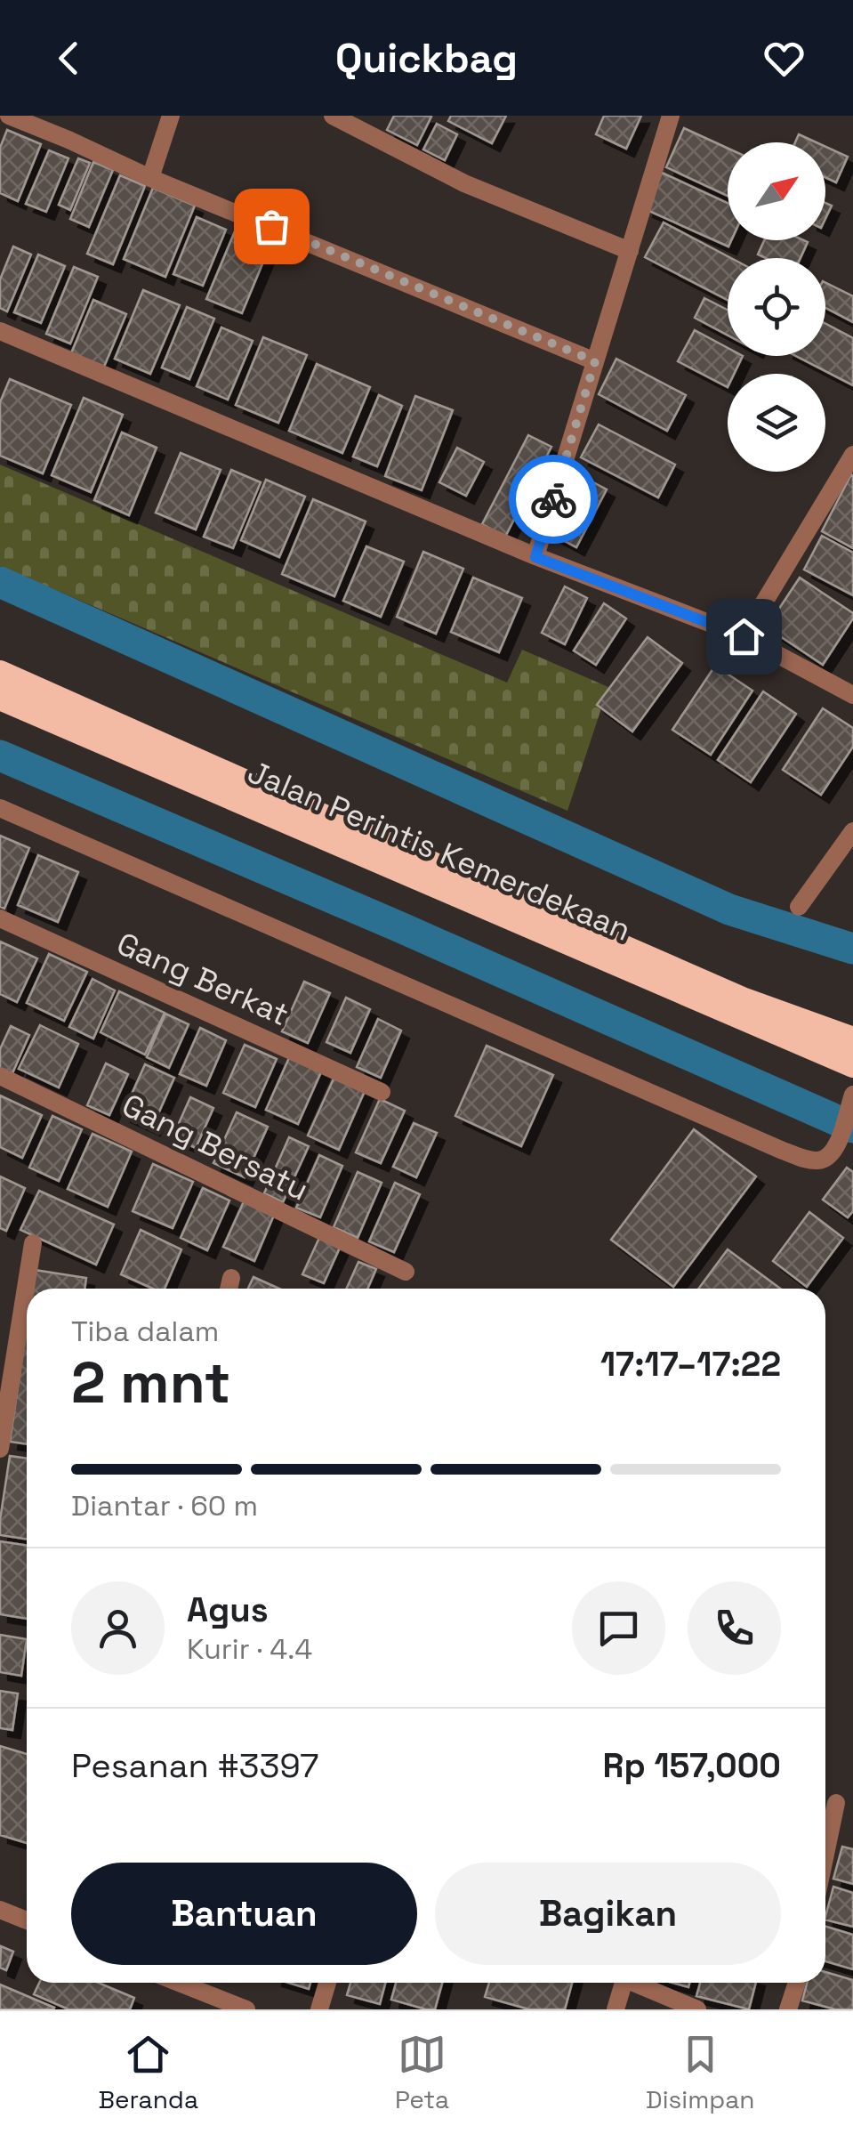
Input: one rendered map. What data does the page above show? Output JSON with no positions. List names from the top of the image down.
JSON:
{
  "streets": {
    "highway": ["Jalan Perintis Kemerdekaan"],
    "street": ["Gang Berkat", "Gang Bersatu"]
  },
  "north": "top right",
  "page": {
    "header": "Quickbag",
    "heading": ["2 mnt", "Tiba dalam", "17:17–17:22"],
    "panel": [
      "Agus",
      "Kurir · 4.4",
      "Pesanan #3397",
      "Rp 157,000"
    ],
    "bar": "Diantar · 60 m",
    "buttons": ["Bantuan", "Bagikan"],
    "tabs": ["Beranda", "Peta", "Disimpan"]
  }
}
